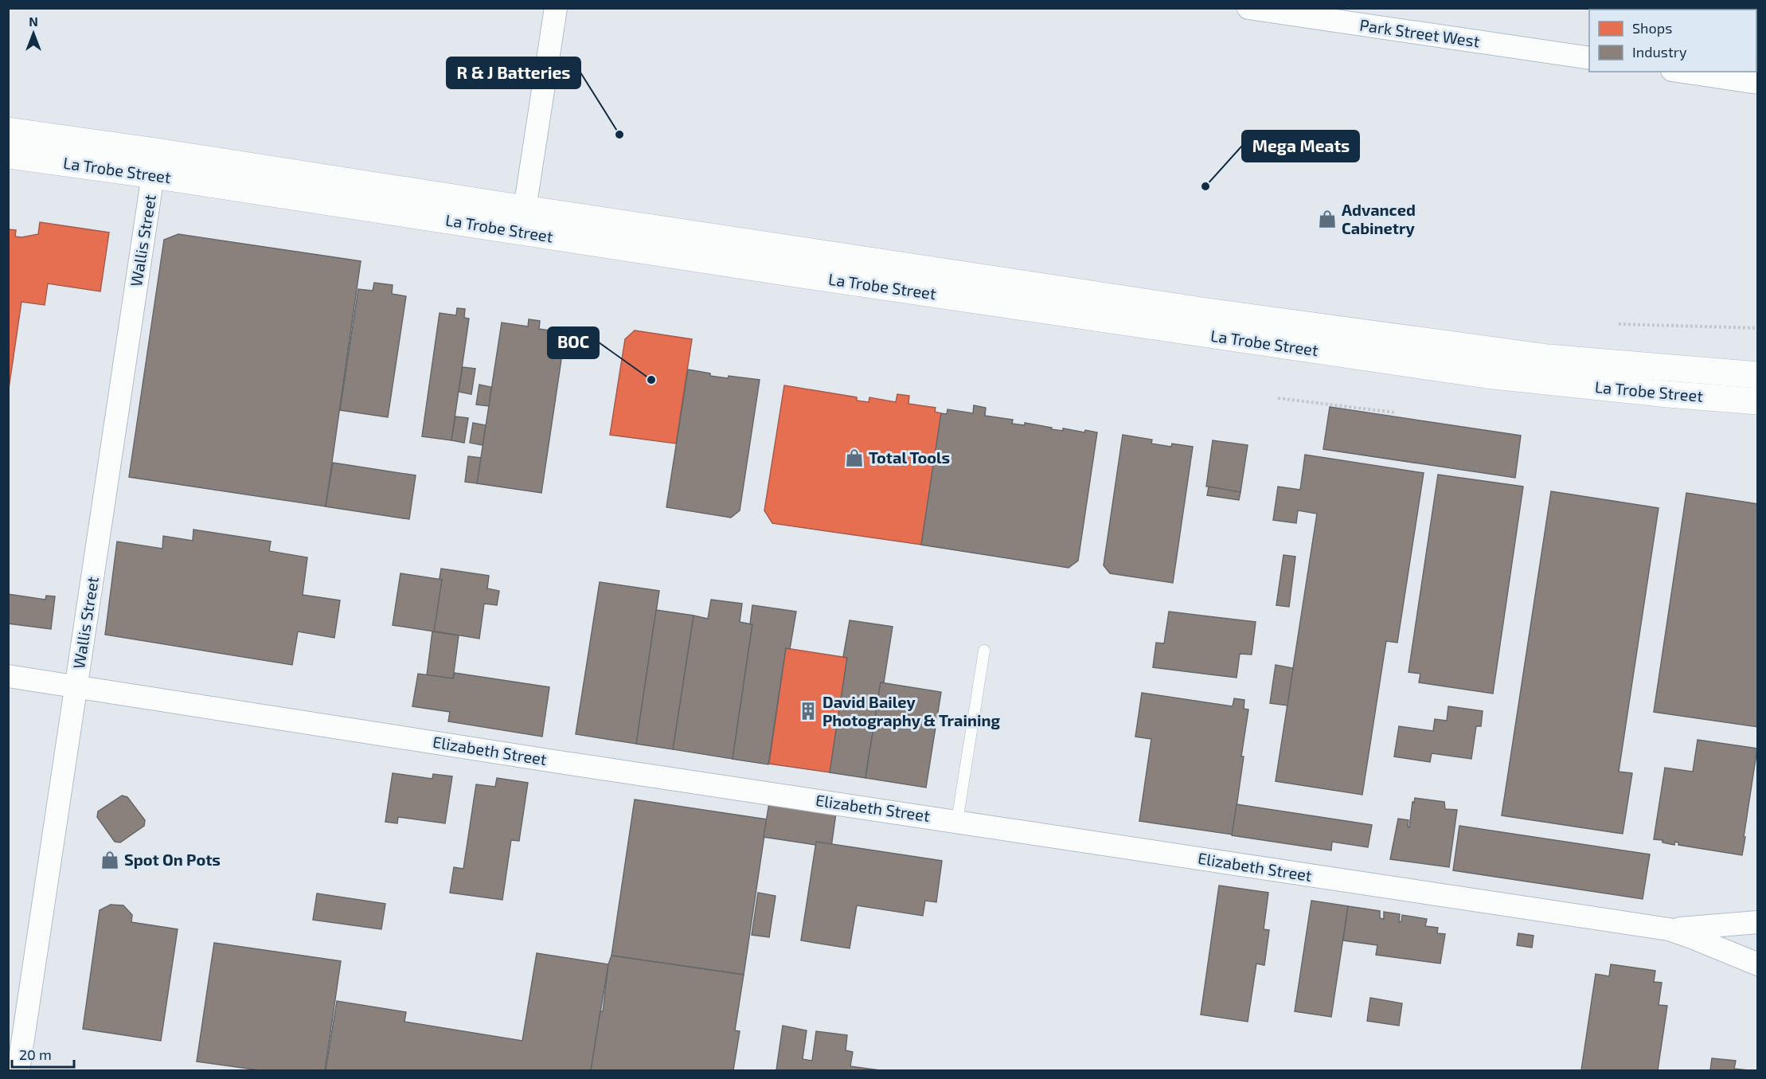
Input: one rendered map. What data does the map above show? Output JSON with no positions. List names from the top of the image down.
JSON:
{
  "streets": {
    "main road": ["La Trobe Street"],
    "street": ["Park Street West", "Wallis Street", "Elizabeth Street"]
  },
  "crossings": [
    ["La Trobe Street", "Wallis Street"],
    ["Wallis Street", "Elizabeth Street"]
  ],
  "places": {
    "other": ["R & J Batteries", "Mega Meats", "BOC"],
    "shop": ["Advanced Cabinetry", "Total Tools", "Spot On Pots"],
    "building": ["David Bailey Photography & Training"]
  },
  "legend": ["Shops", "Industry"],
  "scale_bar": "20 m",
  "north": "top"
}
